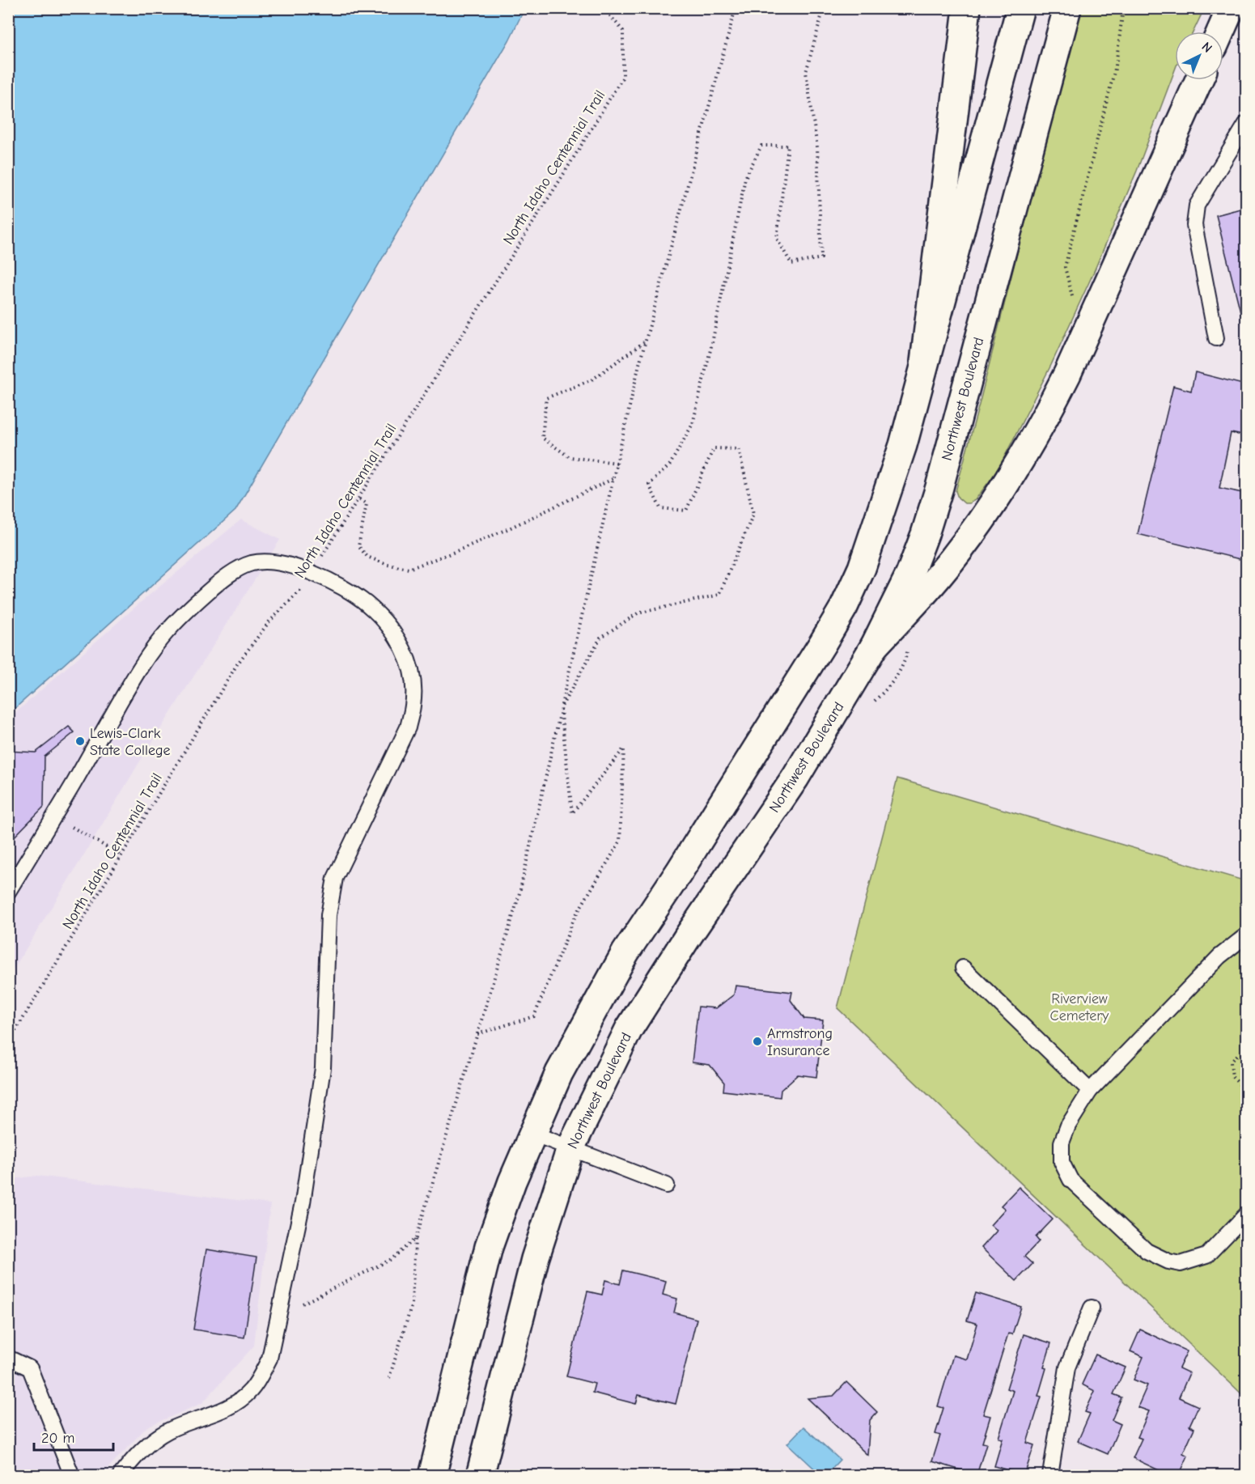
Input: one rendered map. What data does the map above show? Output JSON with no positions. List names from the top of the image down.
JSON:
{
  "streets": {
    "main road": ["Northwest Boulevard"],
    "path": ["North Idaho Centennial Trail"]
  },
  "parks": ["Riverview Cemetery"],
  "places": ["Lewis-Clark State College", "Armstrong Insurance"],
  "scale_bar": "20 m",
  "north": "top right"
}
